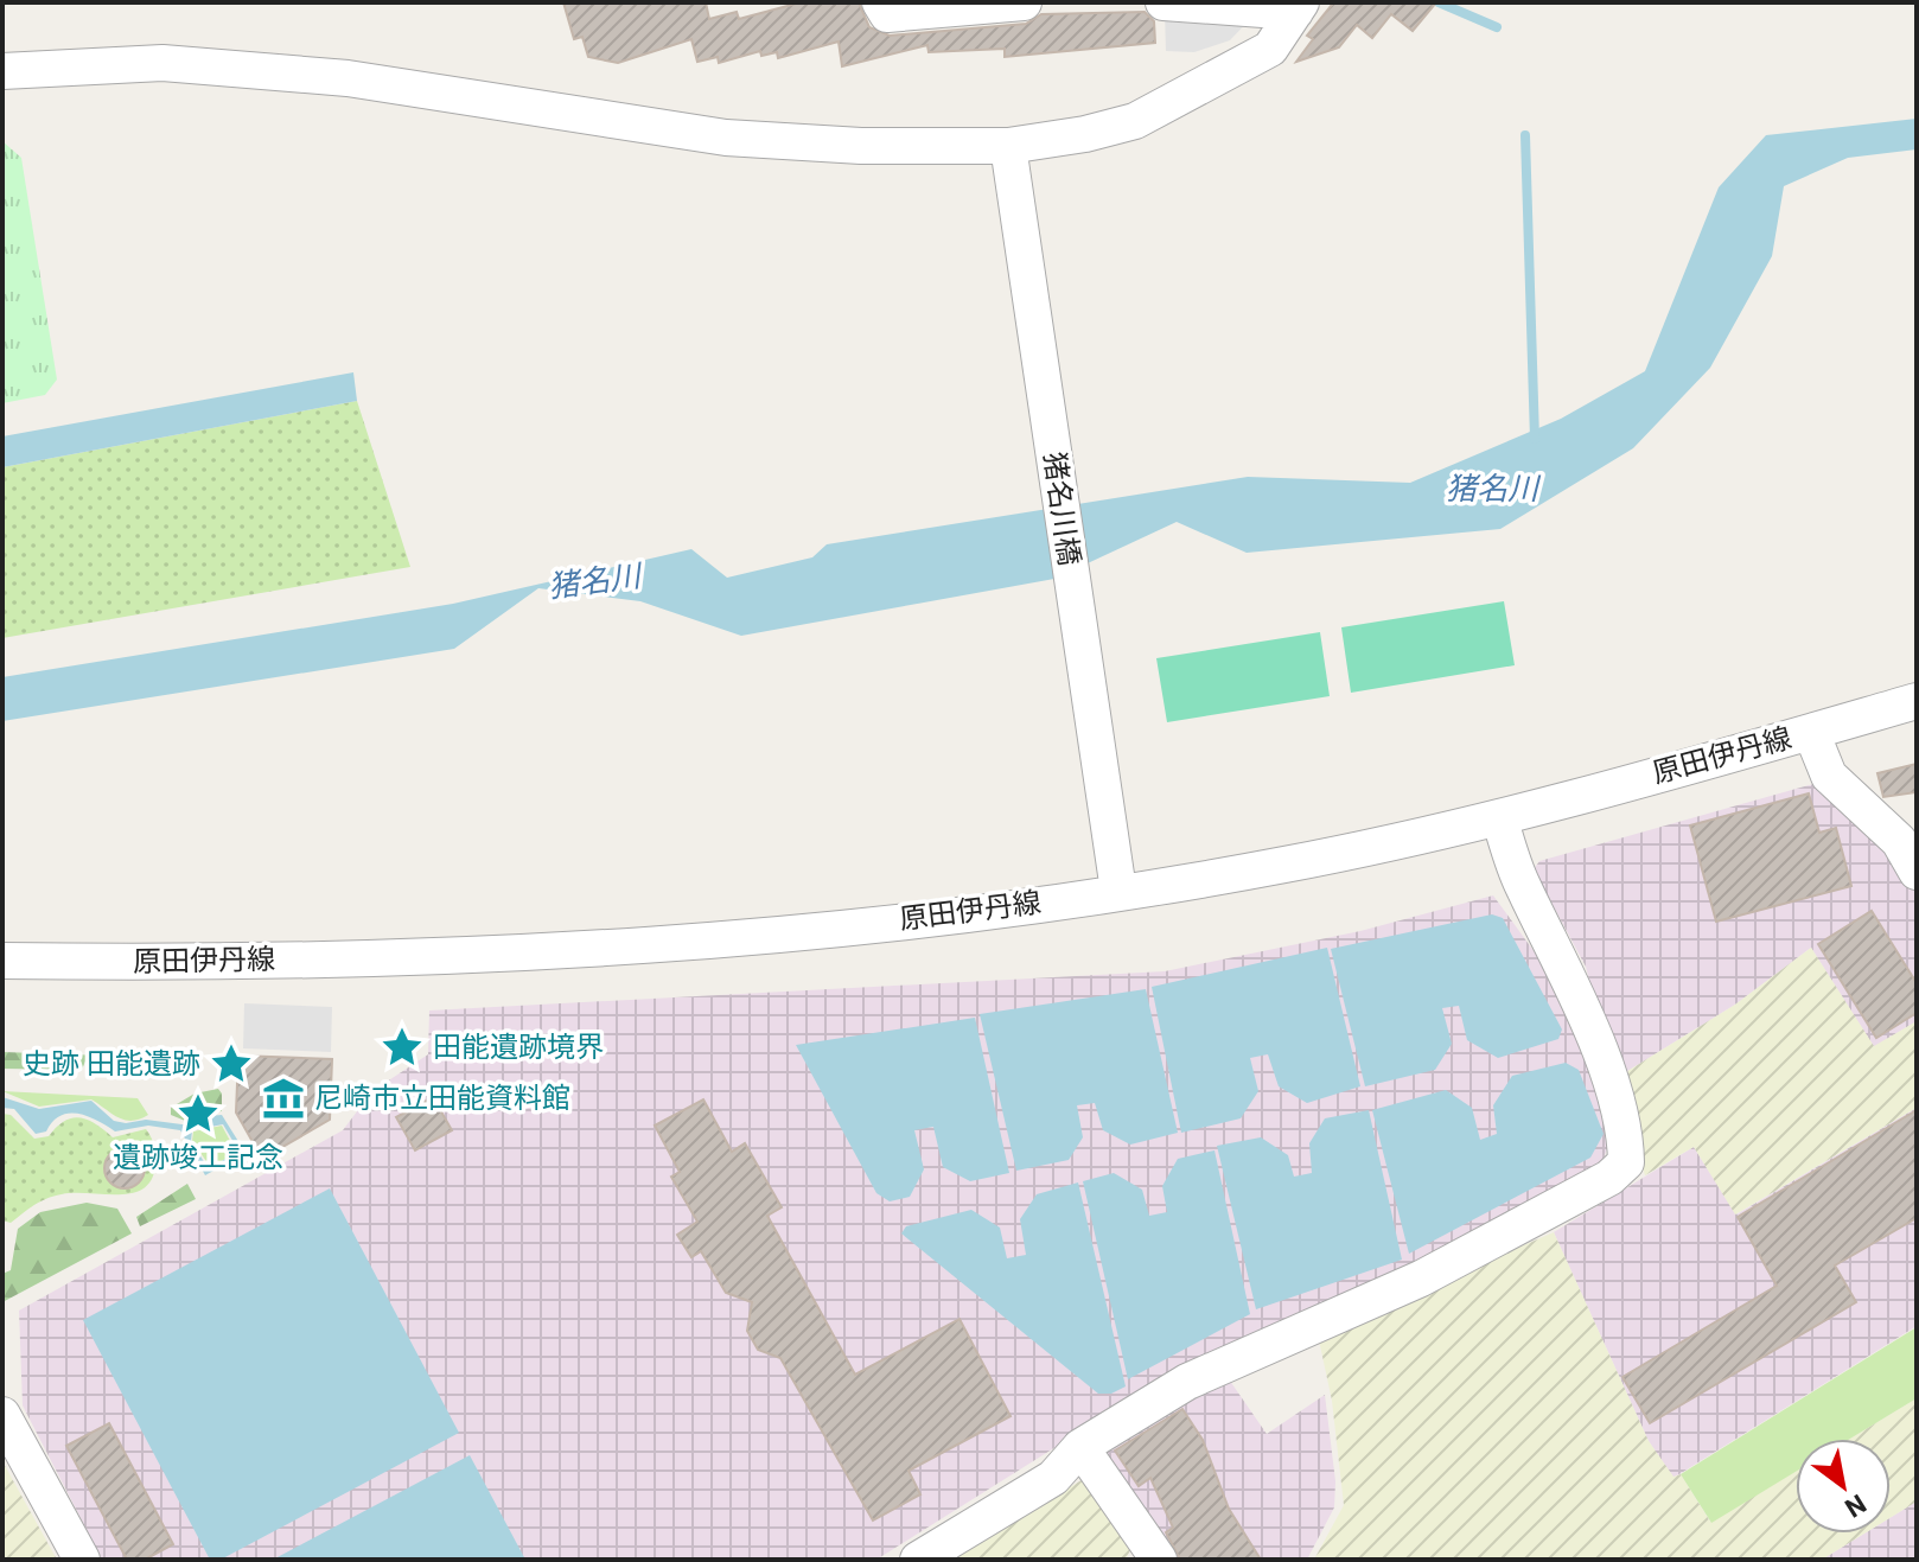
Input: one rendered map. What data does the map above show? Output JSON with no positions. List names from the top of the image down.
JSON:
{
  "streets": {
    "street": ["猪名川橋", "原田伊丹線"]
  },
  "crossings": [
    ["猪名川橋", "原田伊丹線"]
  ],
  "water": ["猪名川"],
  "places": {
    "place": ["田能遺跡境界", "史跡 田能遺跡", "遺跡竣工記念"],
    "museum": ["尼崎市立田能資料館"]
  },
  "north": "bottom right"
}
